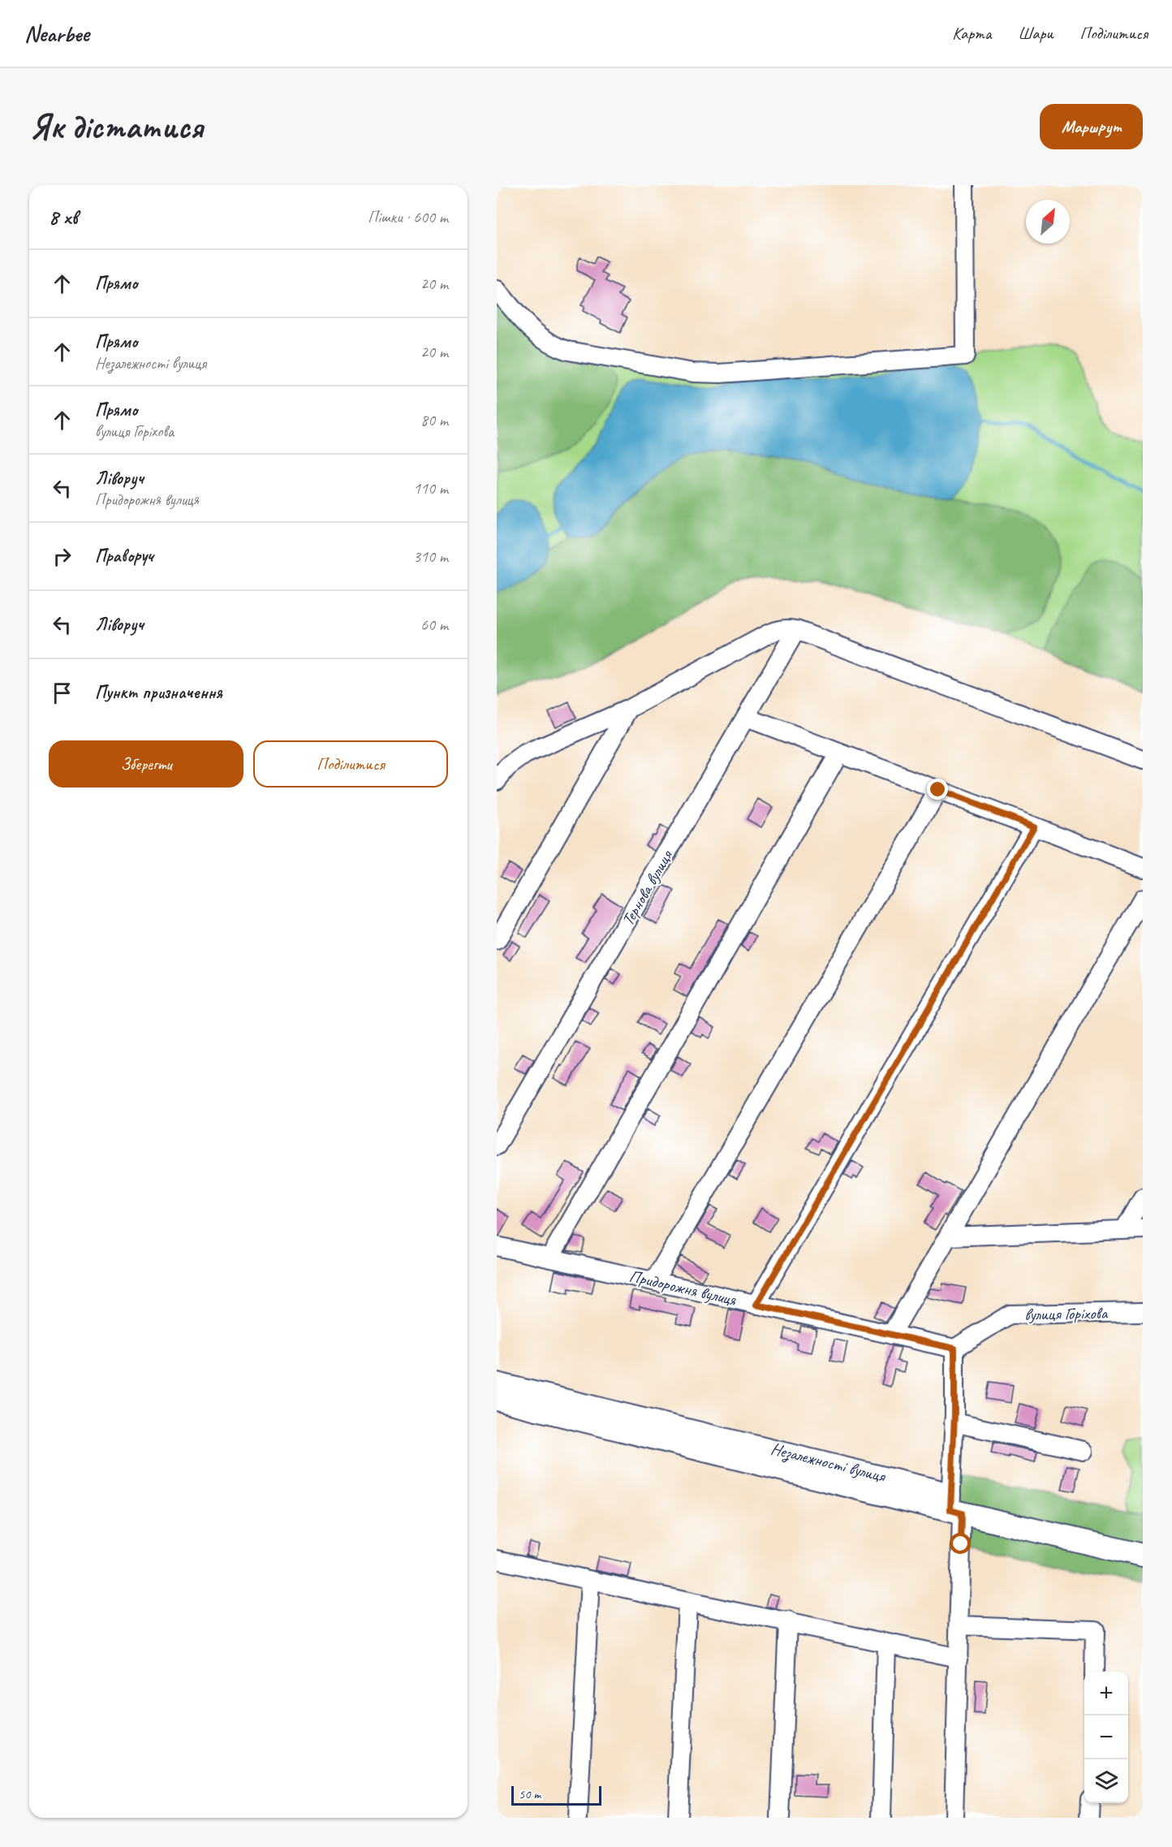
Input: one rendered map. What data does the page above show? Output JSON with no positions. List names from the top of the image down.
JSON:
{
  "streets": {
    "street": [
      "Тернова вулиця",
      "Придорожня вулиця",
      "вулиця Горіхова",
      "Незалежності вулиця"
    ]
  },
  "crossings": [
    ["Придорожня вулиця", "вулиця Горіхова"]
  ],
  "scale_bar": "50 m",
  "north": "top right",
  "page": {
    "header": "Nearbee",
    "nav": ["Карта", "Шари", "Поділитися"],
    "buttons": [
      "Маршрут",
      ["Зберегти", "Поділитися"]
    ],
    "title": "Як дістатися",
    "heading": ["8 хв", "Пішки · 600 m"],
    "list": [
      ["Прямо", "20 m"],
      ["Прямо", "Незалежності вулиця", "20 m"],
      ["Прямо", "вулиця Горіхова", "80 m"],
      ["Ліворуч", "Придорожня вулиця", "110 m"],
      ["Праворуч", "310 m"],
      ["Ліворуч", "60 m"],
      "Пункт призначення"
    ],
    "map_buttons": ["+", "−"],
    "scale": "50 m"
  }
}
